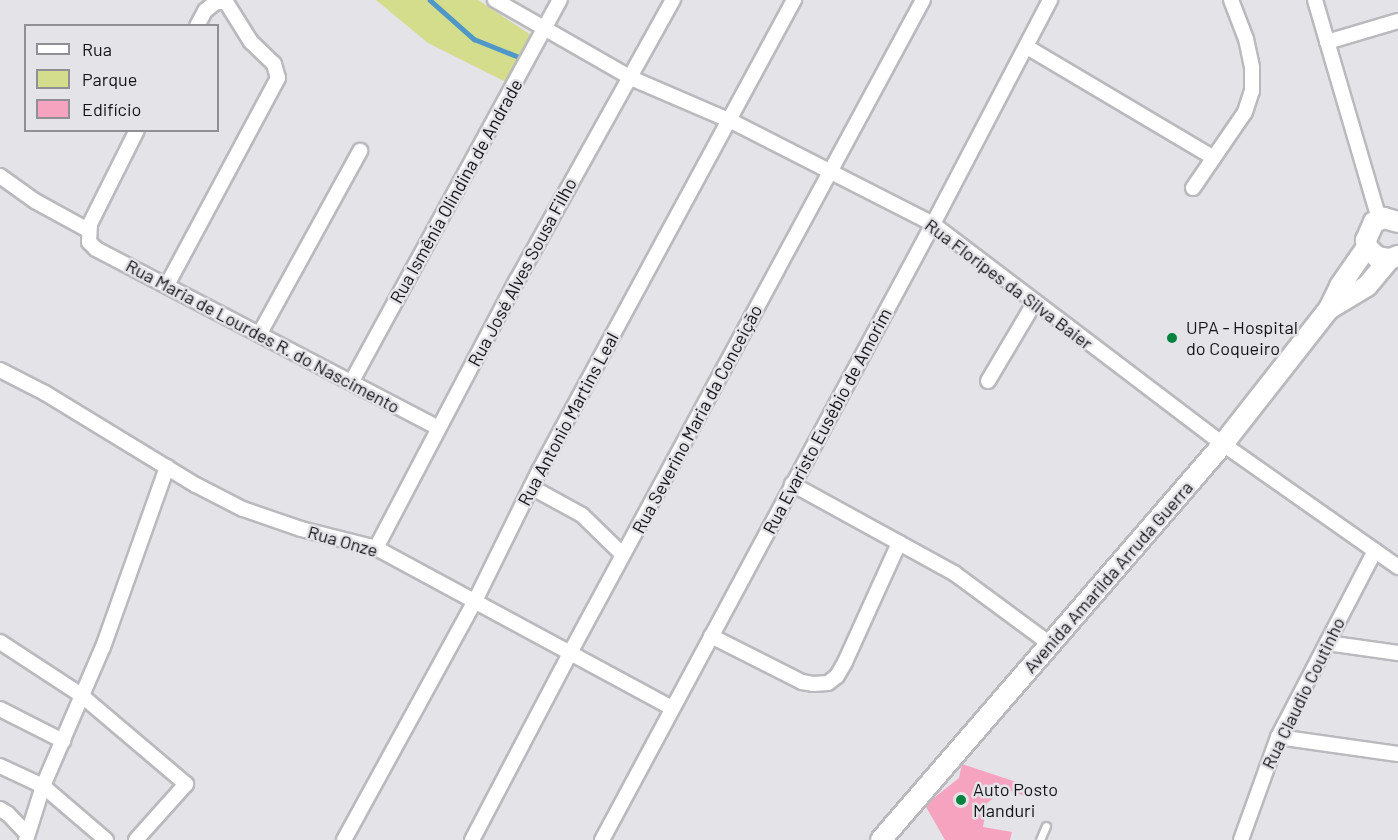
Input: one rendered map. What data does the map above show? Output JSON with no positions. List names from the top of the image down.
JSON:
{
  "streets": {
    "main road": ["Avenida Amarilda Arruda Guerra"],
    "street": [
      "Rua Ismênia Olindina de Andrade",
      "Rua José Alves Sousa Filho",
      "Rua Floripes da Silva Baier",
      "Rua Maria de Lourdes R. do Nascimento",
      "Rua Antonio Martins Leal",
      "Rua Severino Maria da Conceição",
      "Rua Evaristo Eusébio de Amorim",
      "Rua Onze",
      "Rua Claudio Coutinho"
    ]
  },
  "crossings": [
    ["Rua Ismênia Olindina de Andrade", "Rua Floripes da Silva Baier"],
    ["Rua Ismênia Olindina de Andrade", "Rua Maria de Lourdes R. do Nascimento"],
    ["Rua José Alves Sousa Filho", "Rua Floripes da Silva Baier"],
    ["Rua José Alves Sousa Filho", "Rua Maria de Lourdes R. do Nascimento"],
    ["Rua José Alves Sousa Filho", "Rua Onze"],
    ["Rua Floripes da Silva Baier", "Rua Antonio Martins Leal"],
    ["Rua Floripes da Silva Baier", "Rua Severino Maria da Conceição"],
    ["Rua Floripes da Silva Baier", "Rua Evaristo Eusébio de Amorim"],
    ["Rua Floripes da Silva Baier", "Avenida Amarilda Arruda Guerra"],
    ["Rua Floripes da Silva Baier", "Rua Claudio Coutinho"],
    ["Rua Antonio Martins Leal", "Rua Onze"],
    ["Rua Severino Maria da Conceição", "Rua Onze"],
    ["Rua Evaristo Eusébio de Amorim", "Rua Onze"]
  ],
  "places": ["UPA - Hospital do Coqueiro", "Auto Posto Manduri"],
  "legend": ["Rua", "Parque", "Edifício"]
}
